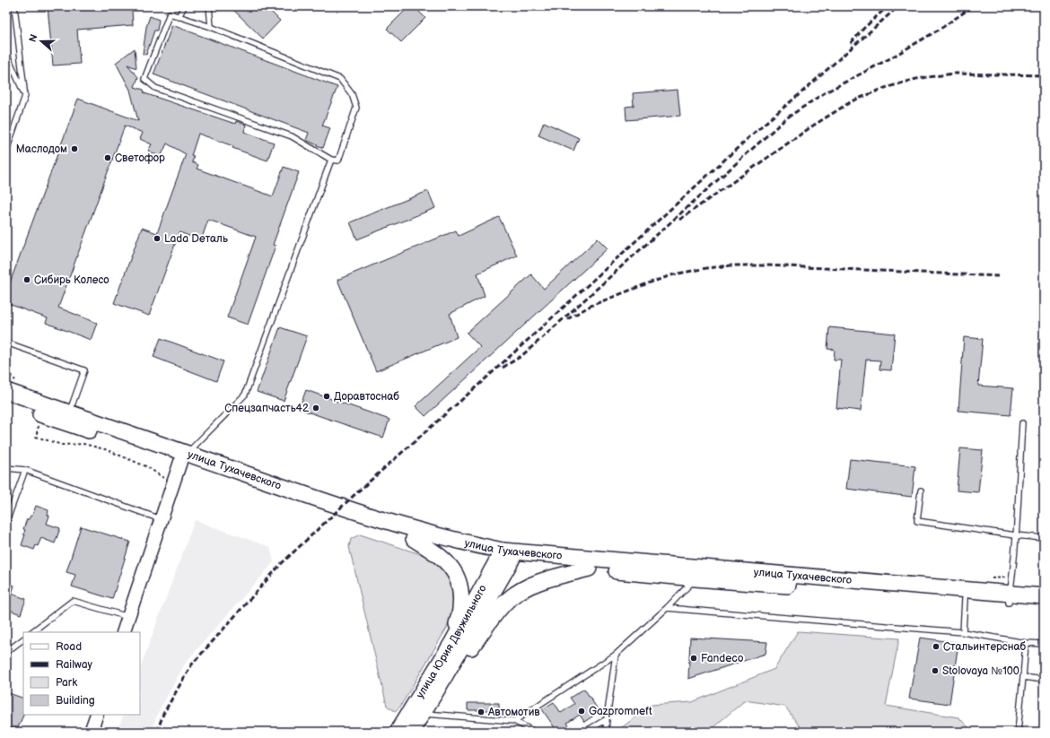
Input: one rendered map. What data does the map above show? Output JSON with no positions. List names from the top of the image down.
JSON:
{
  "streets": {
    "main road": ["улица Тухачевского", "улица Юрия Двужильного"]
  },
  "crossings": [
    ["улица Тухачевского", "улица Юрия Двужильного"]
  ],
  "places": [
    "Маслодом",
    "Светофор",
    "Lada Dеталь",
    "Сибирь Колесо",
    "Доравтоснаб",
    "Спецзапчасть42",
    "Стальинтерснаб",
    "Fandeco",
    "Stolovaya №100",
    "Gazpromneft",
    "Автомотив"
  ],
  "legend": [
    "Road",
    "Railway",
    "Park",
    "Building"
  ],
  "north": "left"
}
